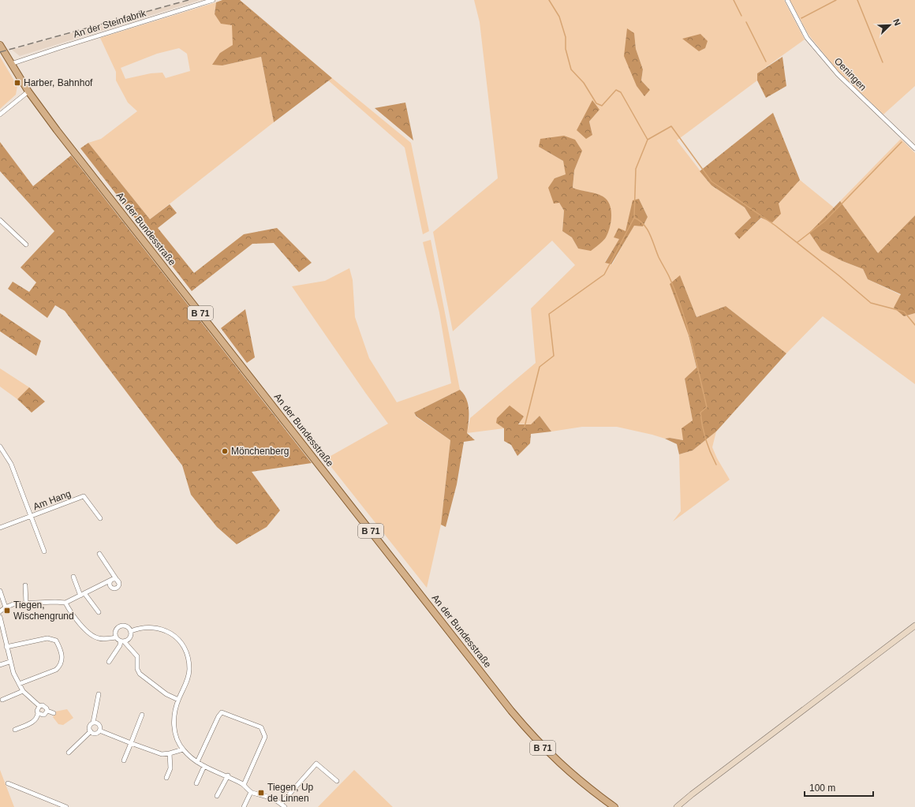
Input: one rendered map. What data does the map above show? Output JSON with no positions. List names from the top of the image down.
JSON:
{
  "streets": {
    "main road": ["An der Bundesstraße", "B 71"],
    "street": ["An der Steinfabrik", "Oeningen", "Am Hang"]
  },
  "crossings": [
    ["An der Steinfabrik", "An der Bundesstraße"]
  ],
  "places": {
    "transit": ["Harber, Bahnhof", "Tiegen, Wischengrund", "Tiegen, Up de Linnen"],
    "other": ["Mönchenberg"]
  },
  "scale_bar": "100 m",
  "north": "top right"
}
